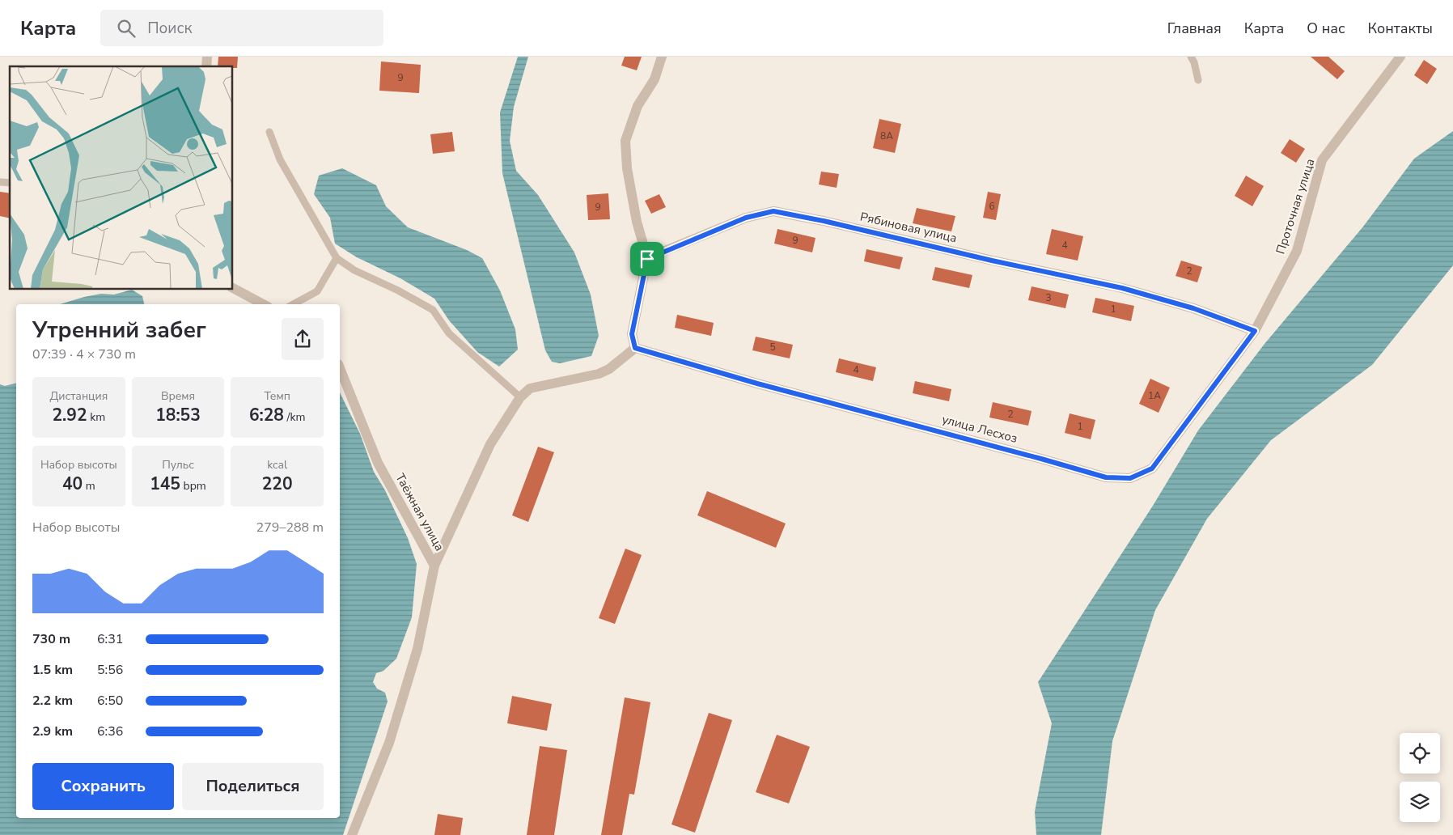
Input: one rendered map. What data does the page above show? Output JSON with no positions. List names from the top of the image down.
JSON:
{
  "streets": {
    "street": [
      "Проточная улица",
      "Рябиновая улица",
      "улица Лесхоз",
      "Таёжная улица"
    ]
  },
  "crossings": [
    ["Проточная улица", "Рябиновая улица"],
    ["Проточная улица", "улица Лесхоз"],
    ["Рябиновая улица", "улица Лесхоз"]
  ],
  "house_numbers": [
    "9",
    "8А",
    "6",
    "9",
    "9",
    "4",
    "2",
    "3",
    "1",
    "5",
    "4",
    "1А",
    "2",
    "1"
  ],
  "page": {
    "header": "Карта",
    "search": "Поиск",
    "nav": [
      "Главная",
      "Карта",
      "О нас",
      "Контакты"
    ],
    "heading": ["Утренний забег", "07:39 · 4 × 730 m"],
    "stats": [
      ["Дистанция", "2.92 km"],
      ["Время", "18:53"],
      ["Темп", "6:28 /km"],
      ["Набор высоты", "40 m"],
      ["Пульс", "145 bpm"],
      ["kcal", "220"]
    ],
    "chart": ["Набор высоты", "279–288 m"],
    "list": [
      {
        "name": "730 m",
        "note": "6:31"
      },
      {
        "name": "1.5 km",
        "note": "5:56"
      },
      {
        "name": "2.2 km",
        "note": "6:50"
      },
      {
        "name": "2.9 km",
        "note": "6:36"
      }
    ],
    "buttons": ["Сохранить", "Поделиться"]
  }
}
